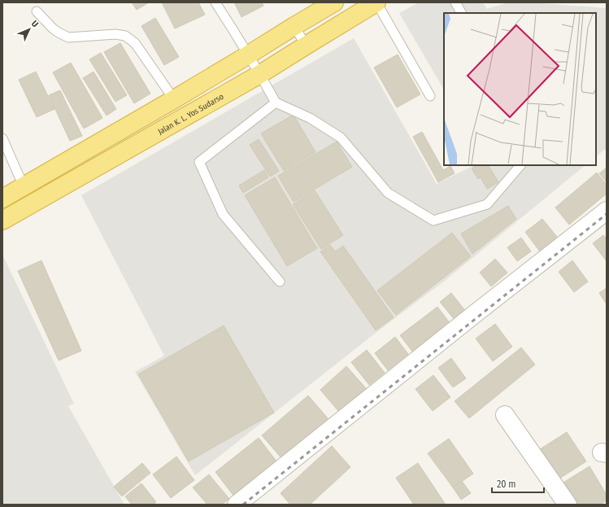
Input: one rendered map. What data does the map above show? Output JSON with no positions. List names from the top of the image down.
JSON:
{
  "streets": {
    "highway": ["Jalan K. L. Yos Sudarso"]
  },
  "scale_bar": "20 m",
  "north": "top right"
}
